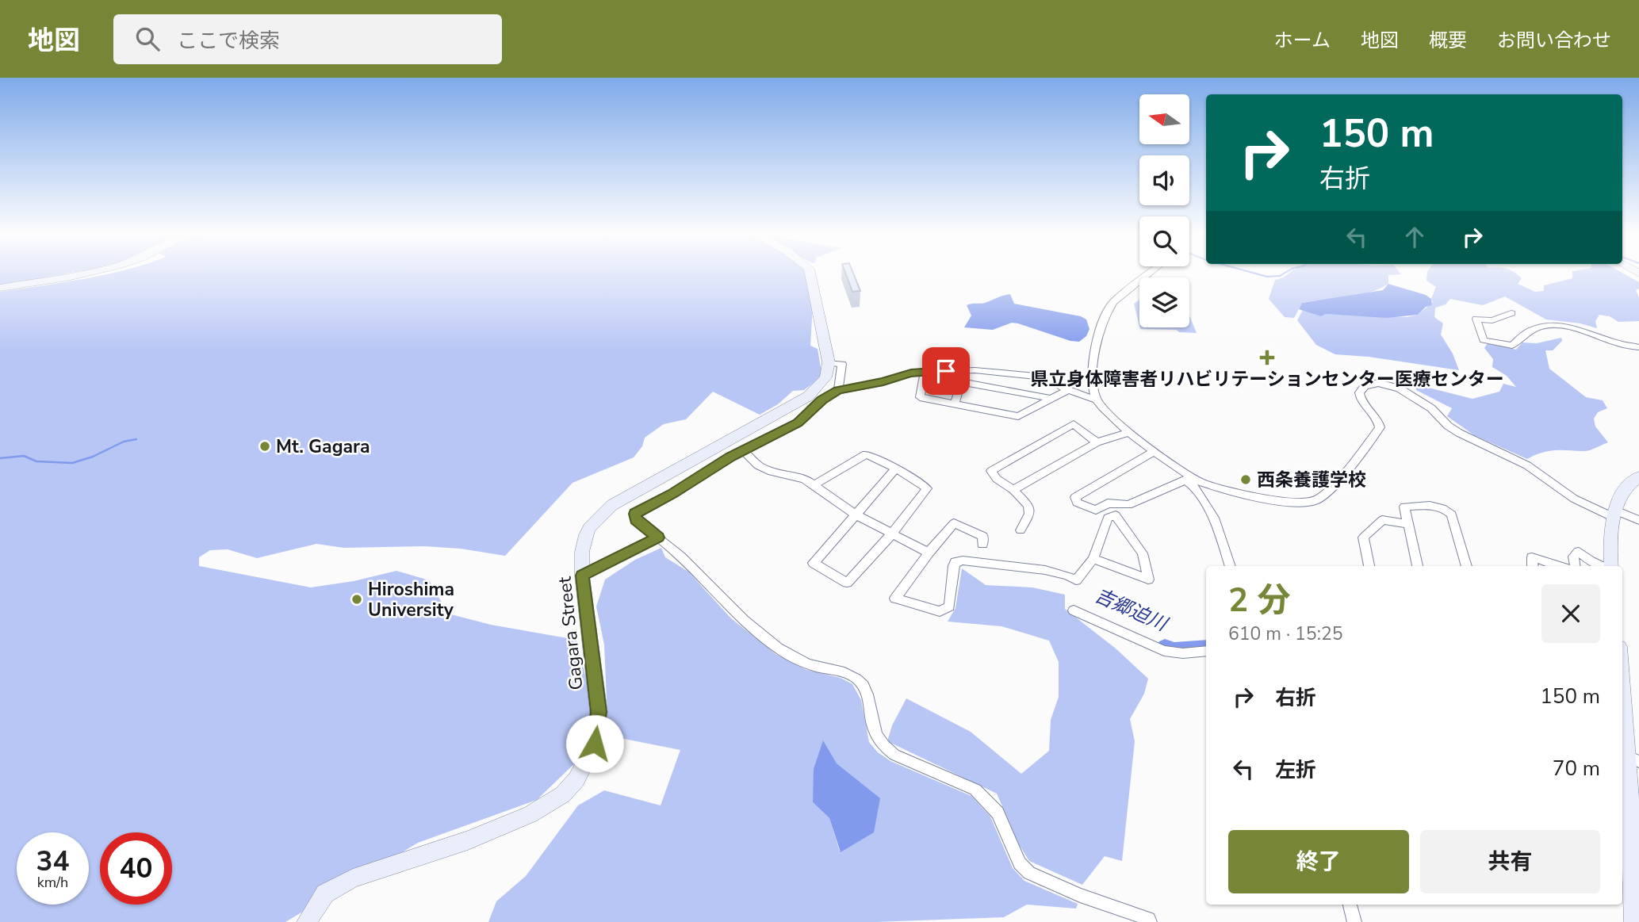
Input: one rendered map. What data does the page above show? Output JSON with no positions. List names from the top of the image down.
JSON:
{
  "streets": {
    "street": ["Gagara Street"]
  },
  "water": ["吉郷迫川"],
  "places": {
    "health": ["県立身体障害者リハビリテーションセンター医療センター"],
    "other": ["Mt. Gagara", "西条養護学校", "Hiroshima University"]
  },
  "north": "left",
  "page": {
    "header": "地図",
    "search": "ここで検索",
    "nav": [
      "ホーム",
      "地図",
      "概要",
      "お問い合わせ"
    ],
    "turn": ["150 m", "右折"],
    "heading": ["2 分", "610 m · 15:25"],
    "list": [
      {
        "name": "右折",
        "value": "150 m"
      },
      {
        "name": "左折",
        "value": "70 m"
      }
    ],
    "buttons": ["終了", "共有"],
    "speed": "34 km/h",
    "limit": "40"
  }
}
